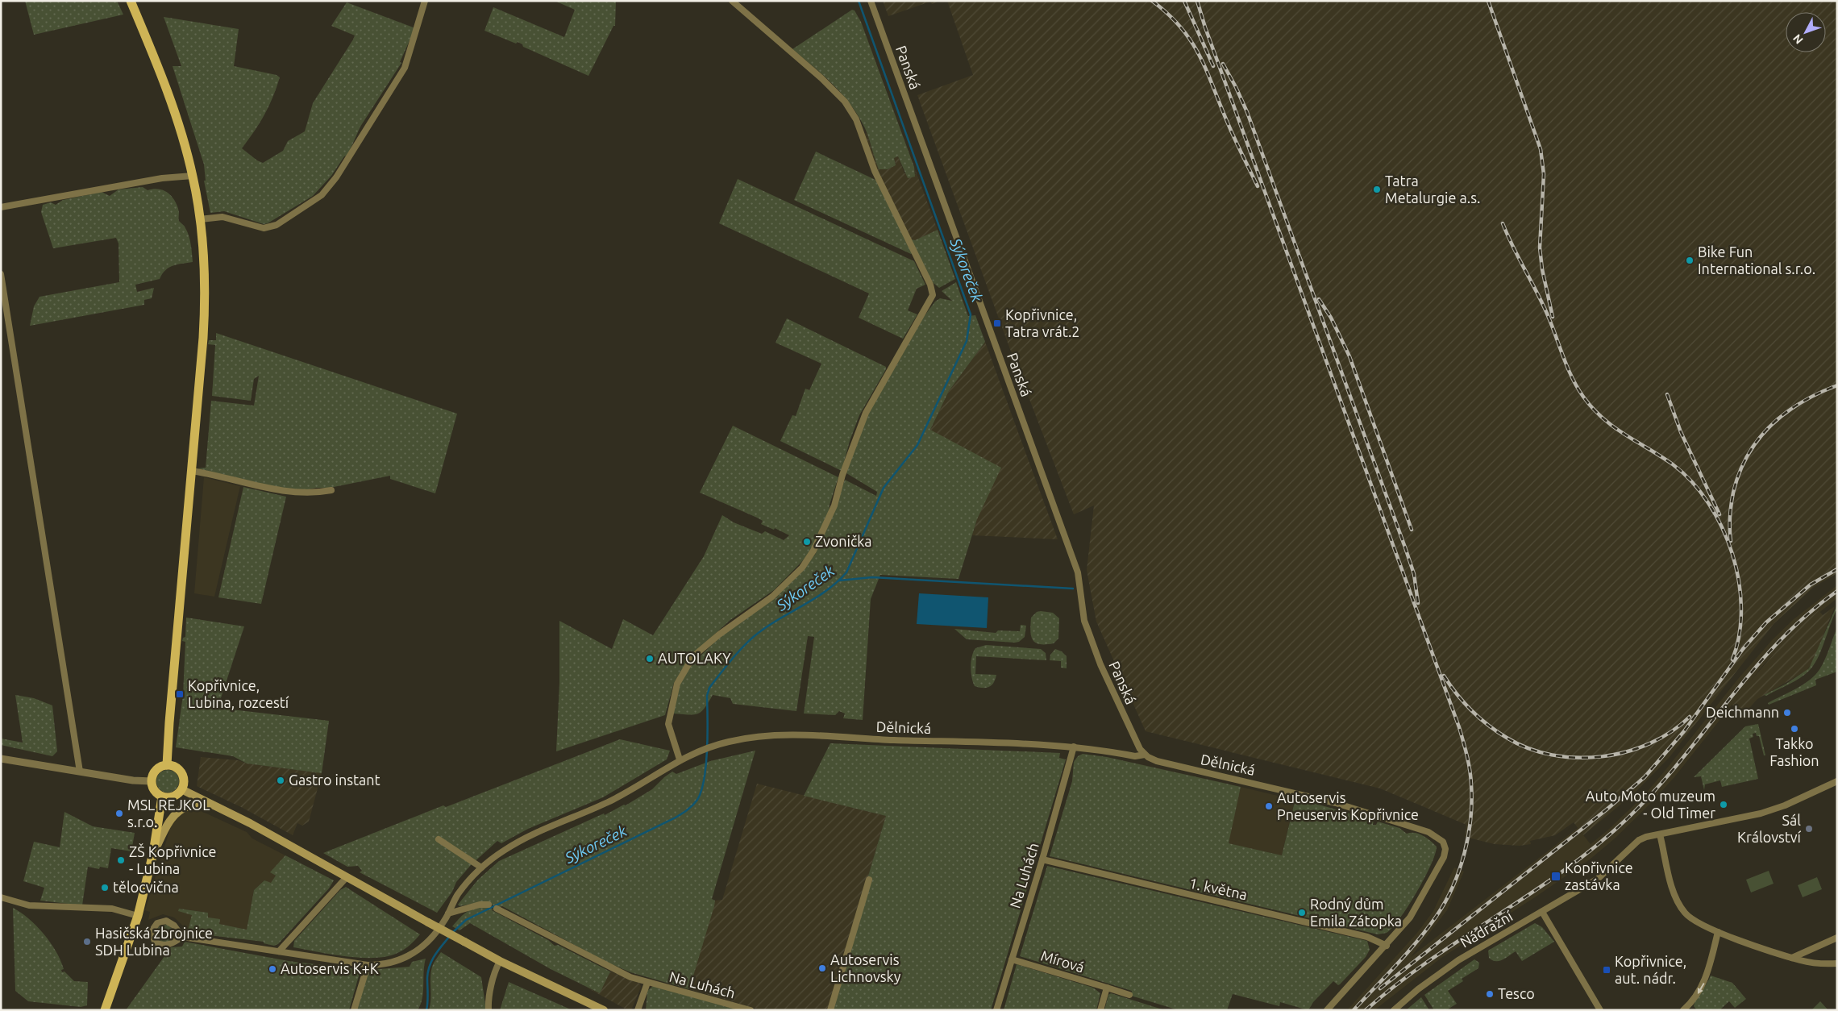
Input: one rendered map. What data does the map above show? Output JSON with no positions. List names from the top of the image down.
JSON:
{
  "streets": {
    "street": [
      "Panská",
      "Dělnická",
      "Na Luhách",
      "1. května",
      "Nádražní",
      "Mírová"
    ]
  },
  "crossings": [
    ["Panská", "Dělnická"],
    ["Dělnická", "Na Luhách"],
    ["Dělnická", "1. května"],
    ["Na Luhách", "1. května"],
    ["Na Luhách", "Mírová"]
  ],
  "water": ["Sýkoreček"],
  "places": {
    "other": [
      "Tatra Metalurgie a.s.",
      "Bike Fun International s.r.o.",
      "Zvonička",
      "AUTOLAKY",
      "Deichmann",
      "Takko Fashion",
      "Gastro instant",
      "Auto Moto muzeum - Old Timer",
      "Autoservis Pneuservis Kopřivnice",
      "MSL REJKOL s.r.o.",
      "Sál Království",
      "ZŠ Kopřivnice - Lubina",
      "tělocvična",
      "Rodný dům Emila Zátopka",
      "Hasičská zbrojnice SDH Lubina",
      "Autoservis Lichnovsky",
      "Autoservis K+K",
      "Tesco"
    ],
    "transit": [
      "Kopřivnice, Tatra vrát.2",
      "Kopřivnice, Lubina, rozcestí",
      "Kopřivnice zastávka",
      "Kopřivnice, aut. nádr."
    ]
  },
  "north": "bottom left"
}
